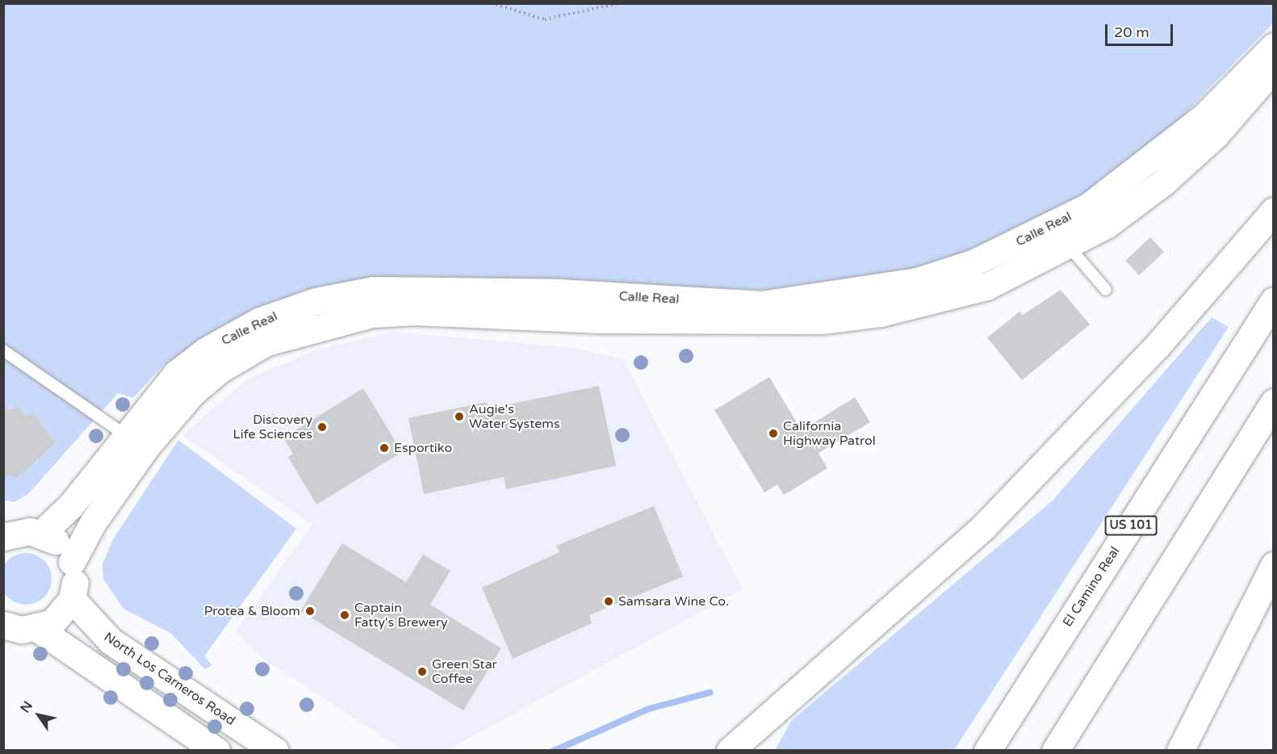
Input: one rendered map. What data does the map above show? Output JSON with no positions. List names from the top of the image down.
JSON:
{
  "streets": {
    "main road": [
      "Calle Real",
      "US 101",
      "El Camino Real",
      "North Los Carneros Road"
    ]
  },
  "places": [
    "Augie's Water Systems",
    "Discovery Life Sciences",
    "California Highway Patrol",
    "Esportiko",
    "Samsara Wine Co.",
    "Protea & Bloom",
    "Captain Fatty's Brewery",
    "Green Star Coffee"
  ],
  "scale_bar": "20 m",
  "north": "top left"
}
